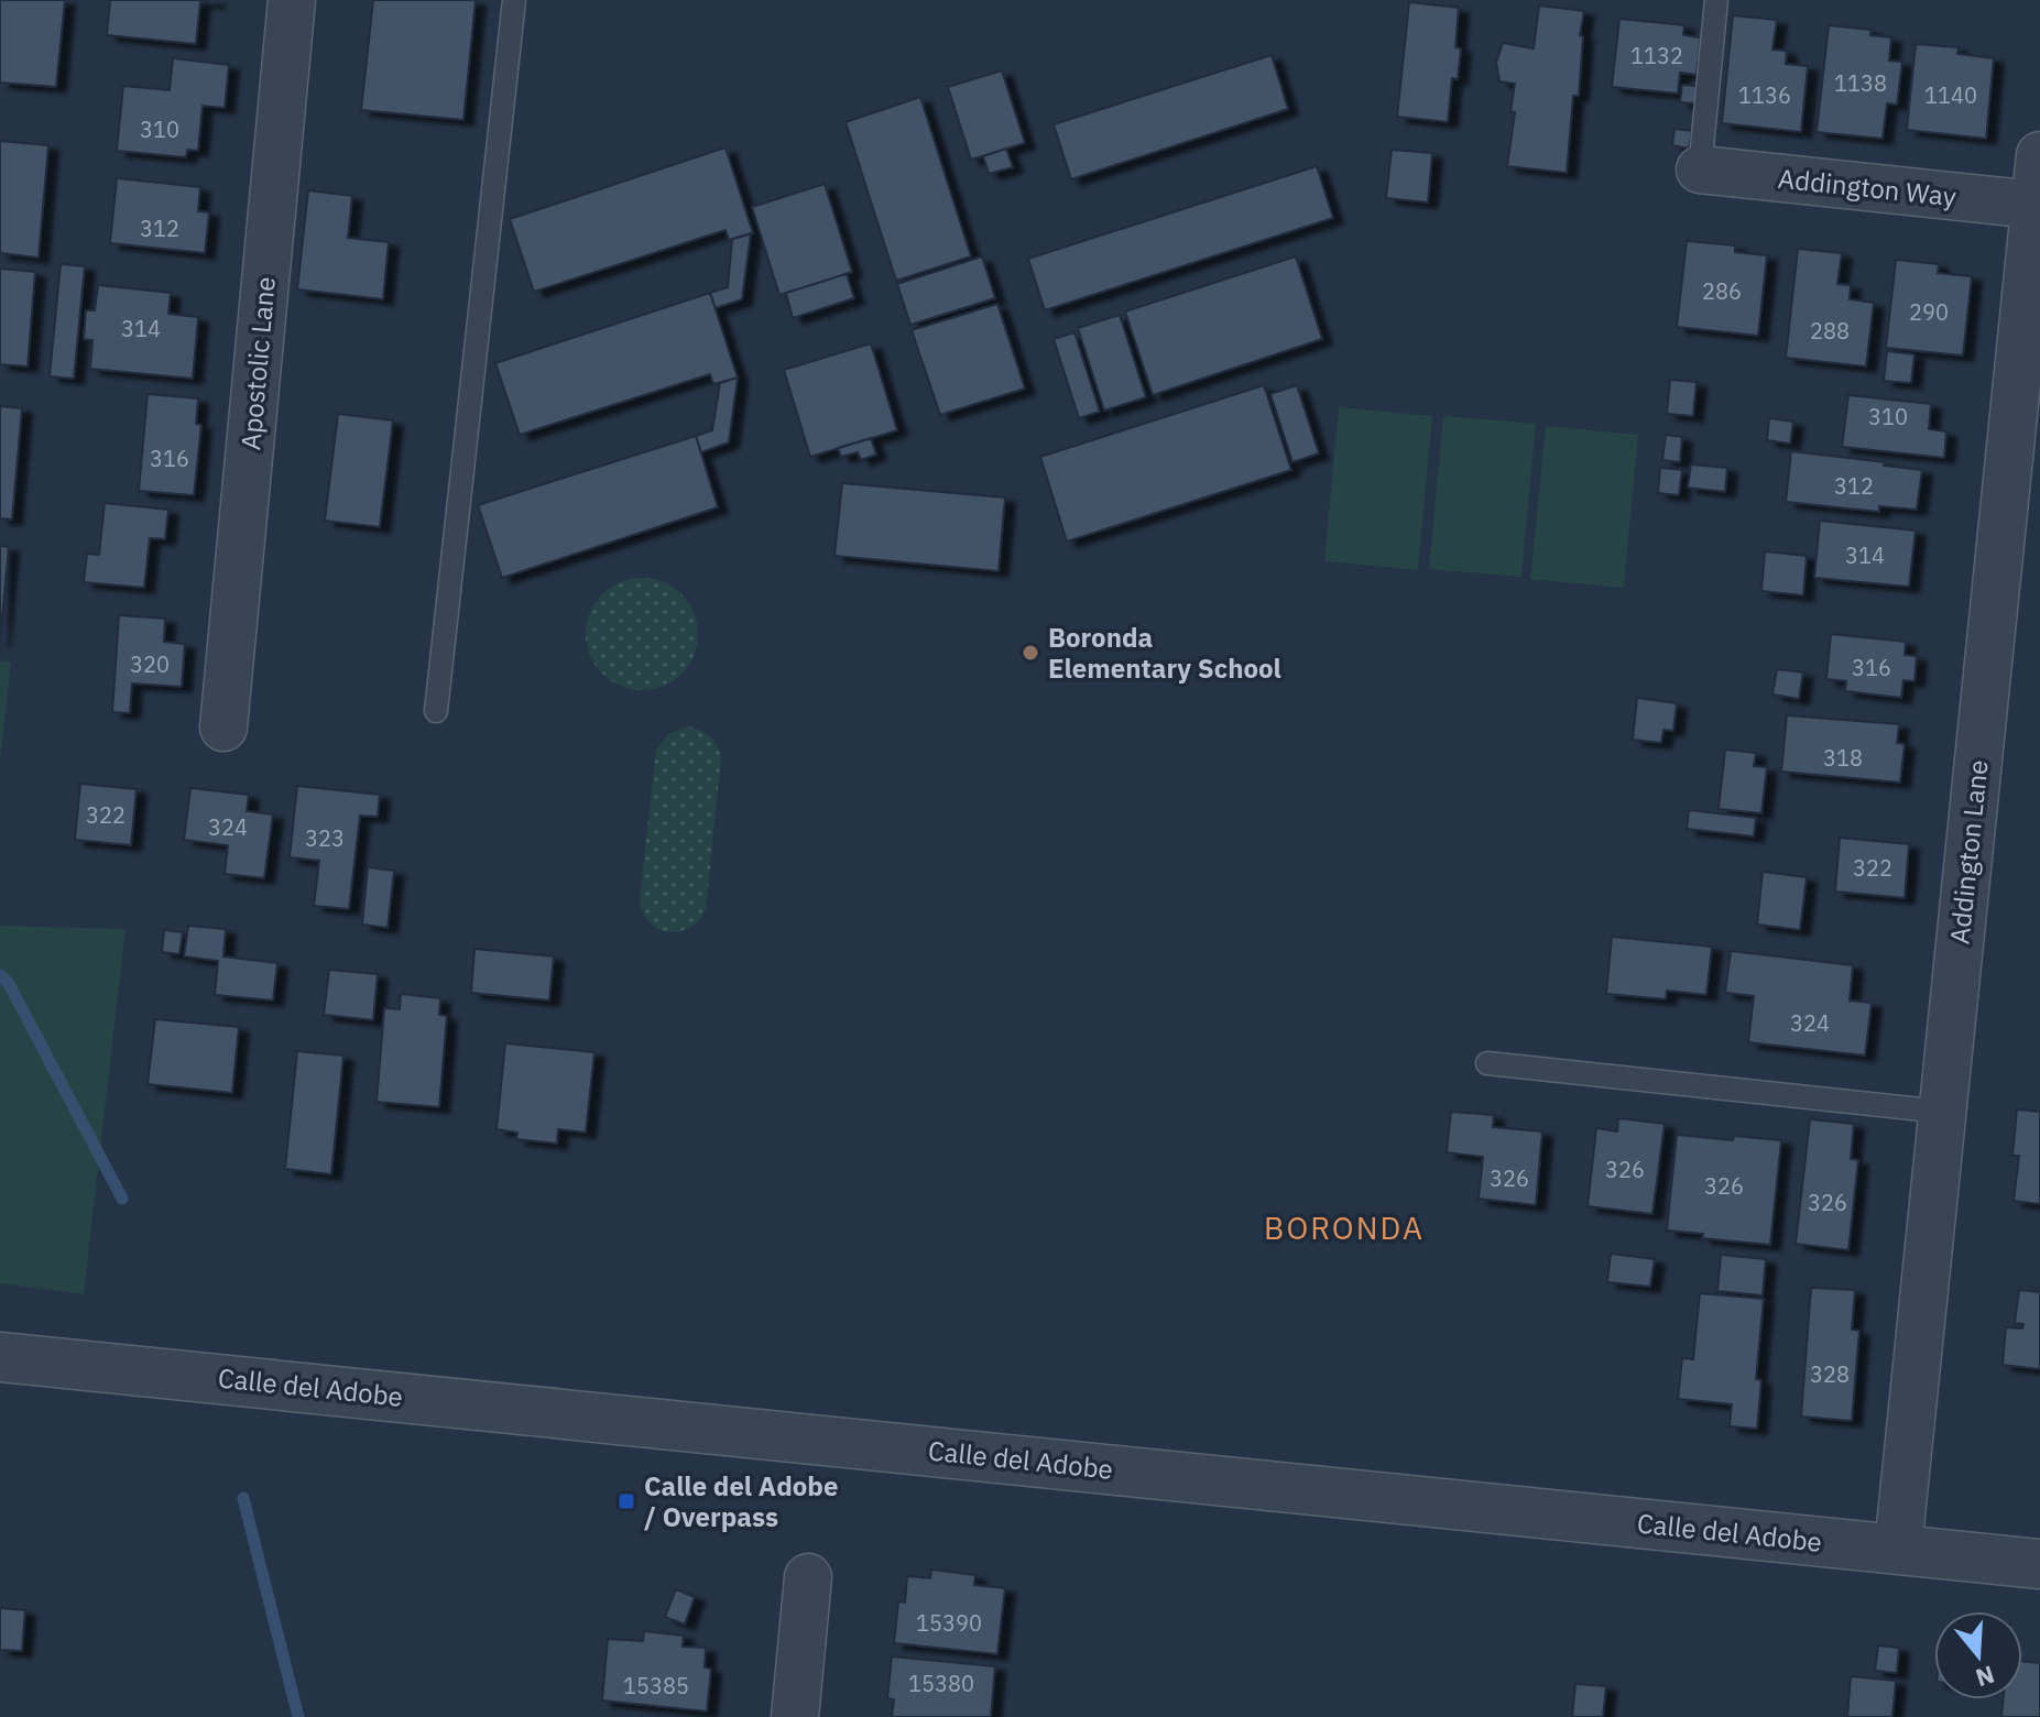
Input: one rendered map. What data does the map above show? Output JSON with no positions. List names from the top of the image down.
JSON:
{
  "streets": {
    "street": [
      "Addington Way",
      "Apostolic Lane",
      "Addington Lane",
      "Calle del Adobe"
    ]
  },
  "crossings": [
    ["Addington Way", "Addington Lane"],
    ["Addington Lane", "Calle del Adobe"]
  ],
  "districts": ["BORONDA"],
  "places": {
    "other": ["Boronda Elementary School"],
    "transit": ["Calle del Adobe / Overpass"]
  },
  "house_numbers": [
    "1132",
    "1138",
    "1136",
    "1140",
    "310",
    "312",
    "286",
    "290",
    "314",
    "288",
    "310",
    "316",
    "312",
    "314",
    "320",
    "316",
    "318",
    "322",
    "324",
    "323",
    "322",
    "324",
    "326",
    "326",
    "326",
    "326",
    "328",
    "15390",
    "15380",
    "15385"
  ],
  "north": "bottom"
}
